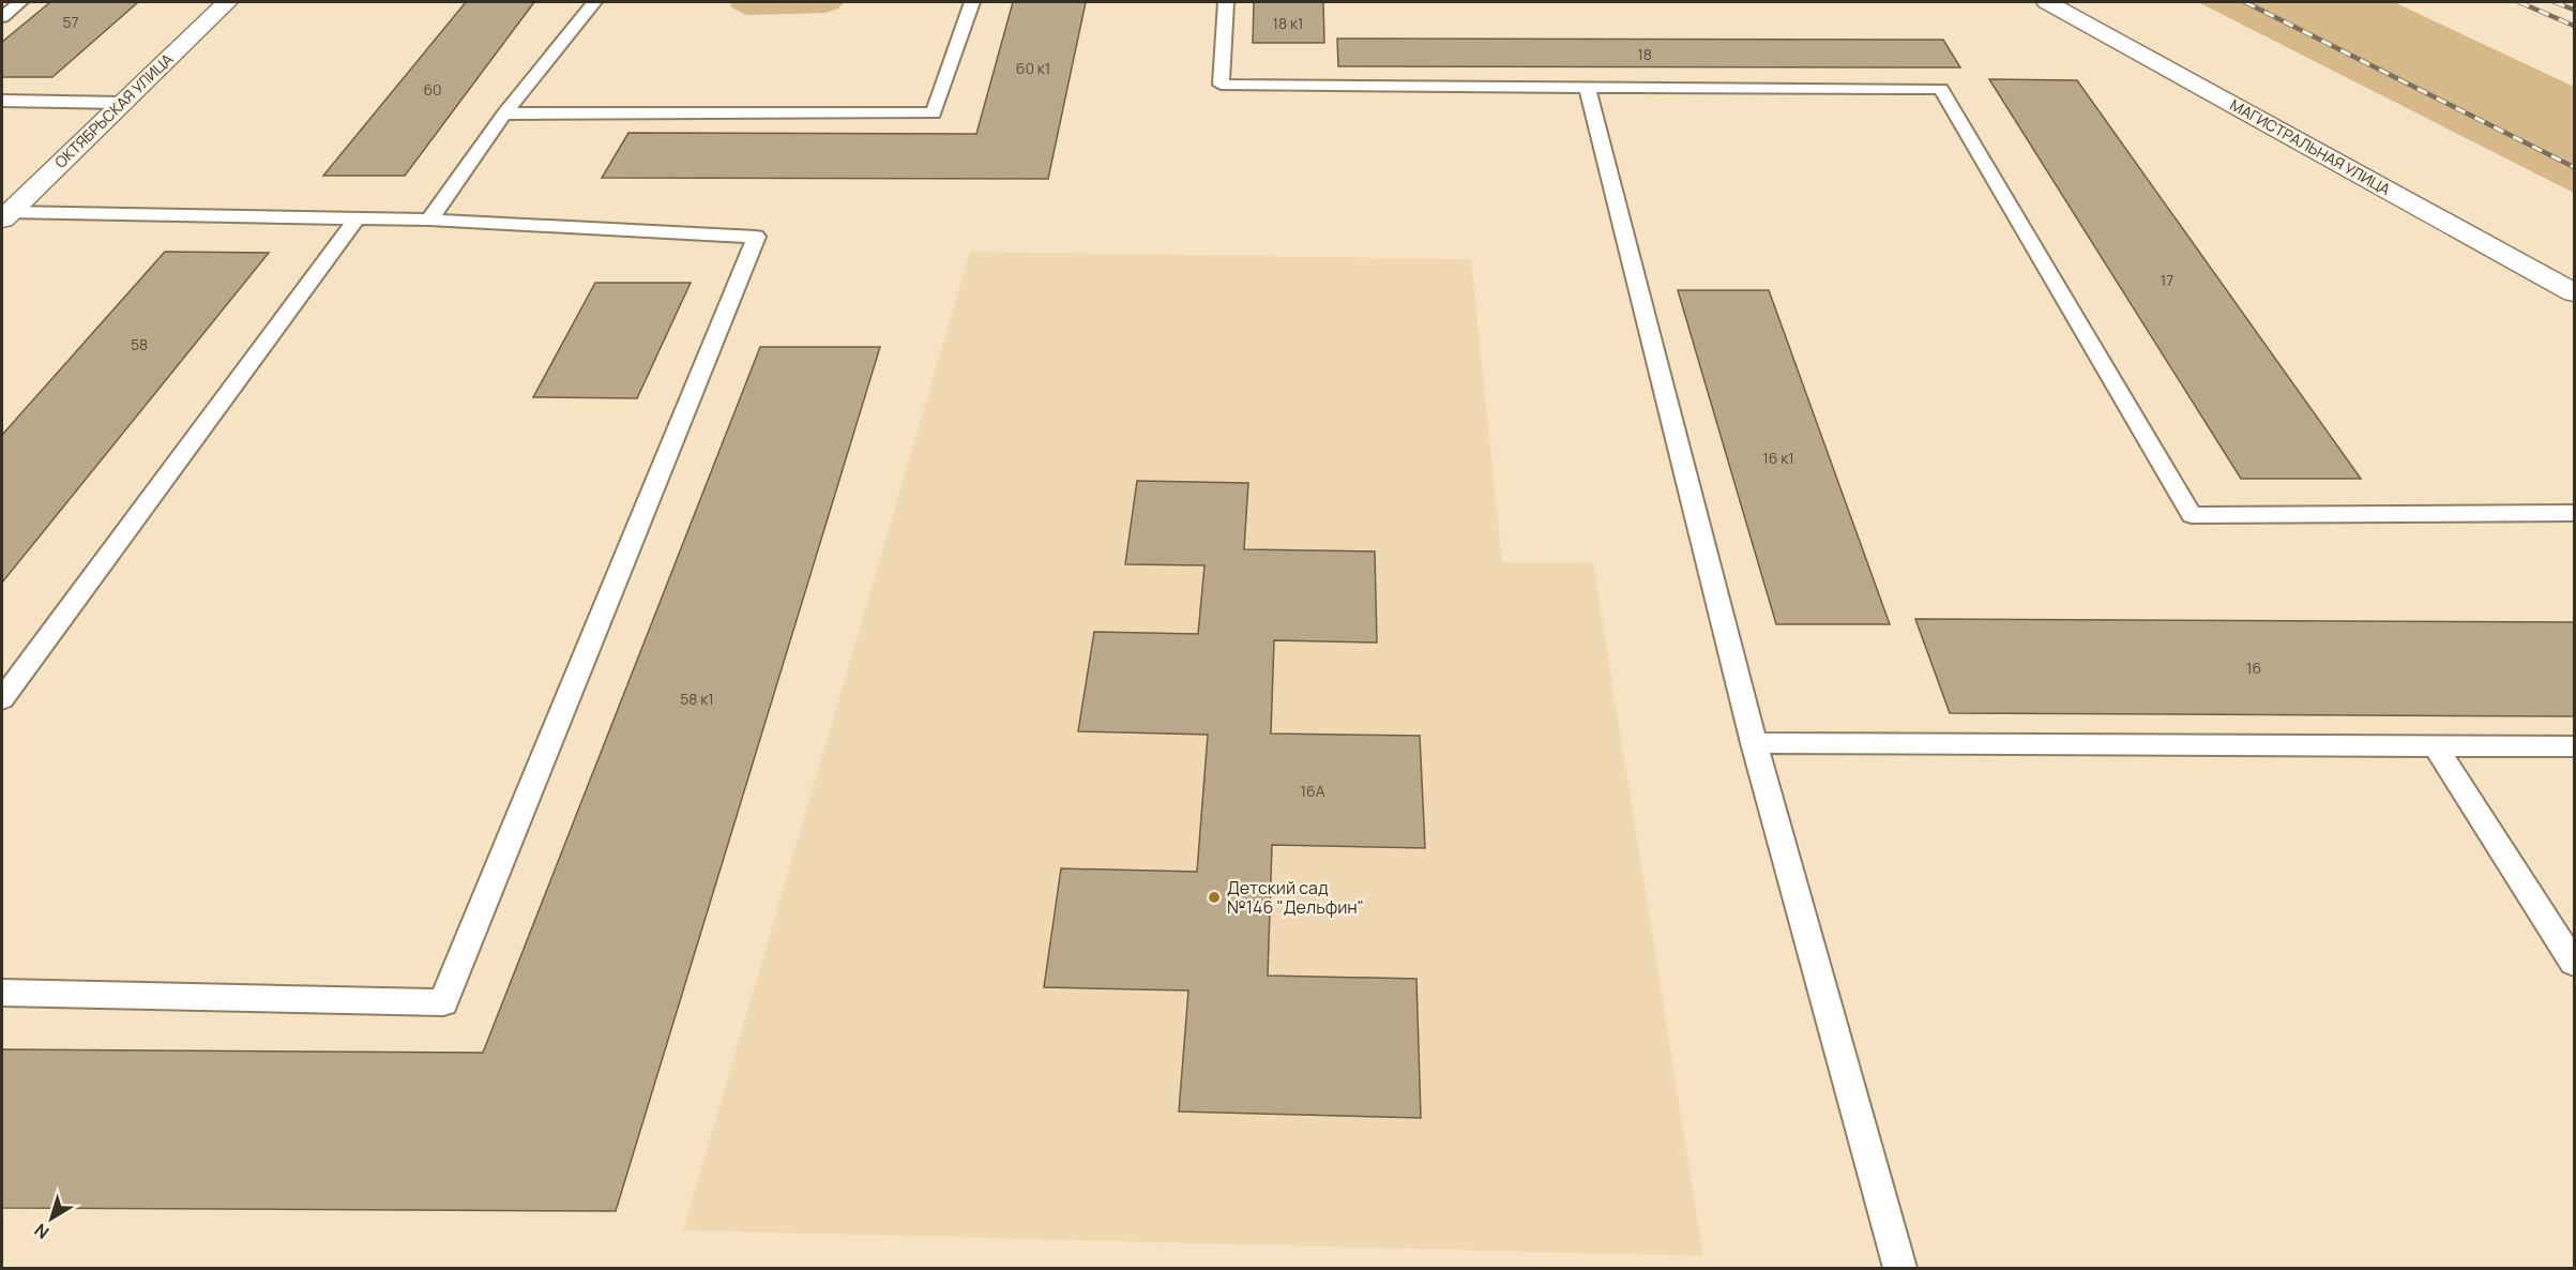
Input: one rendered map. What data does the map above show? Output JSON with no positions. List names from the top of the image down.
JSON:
{
  "streets": {
    "street": ["ОКТЯБРЬСКАЯ УЛИЦА", "МАГИСТРАЛЬНАЯ УЛИЦА"]
  },
  "places": ["Детский сад №146 \"Дельфин\""],
  "house_numbers": [
    "57",
    "18 к1",
    "18",
    "60 к1",
    "60",
    "17",
    "58",
    "16 к1",
    "16",
    "58 к1",
    "16А"
  ],
  "north": "bottom left"
}
